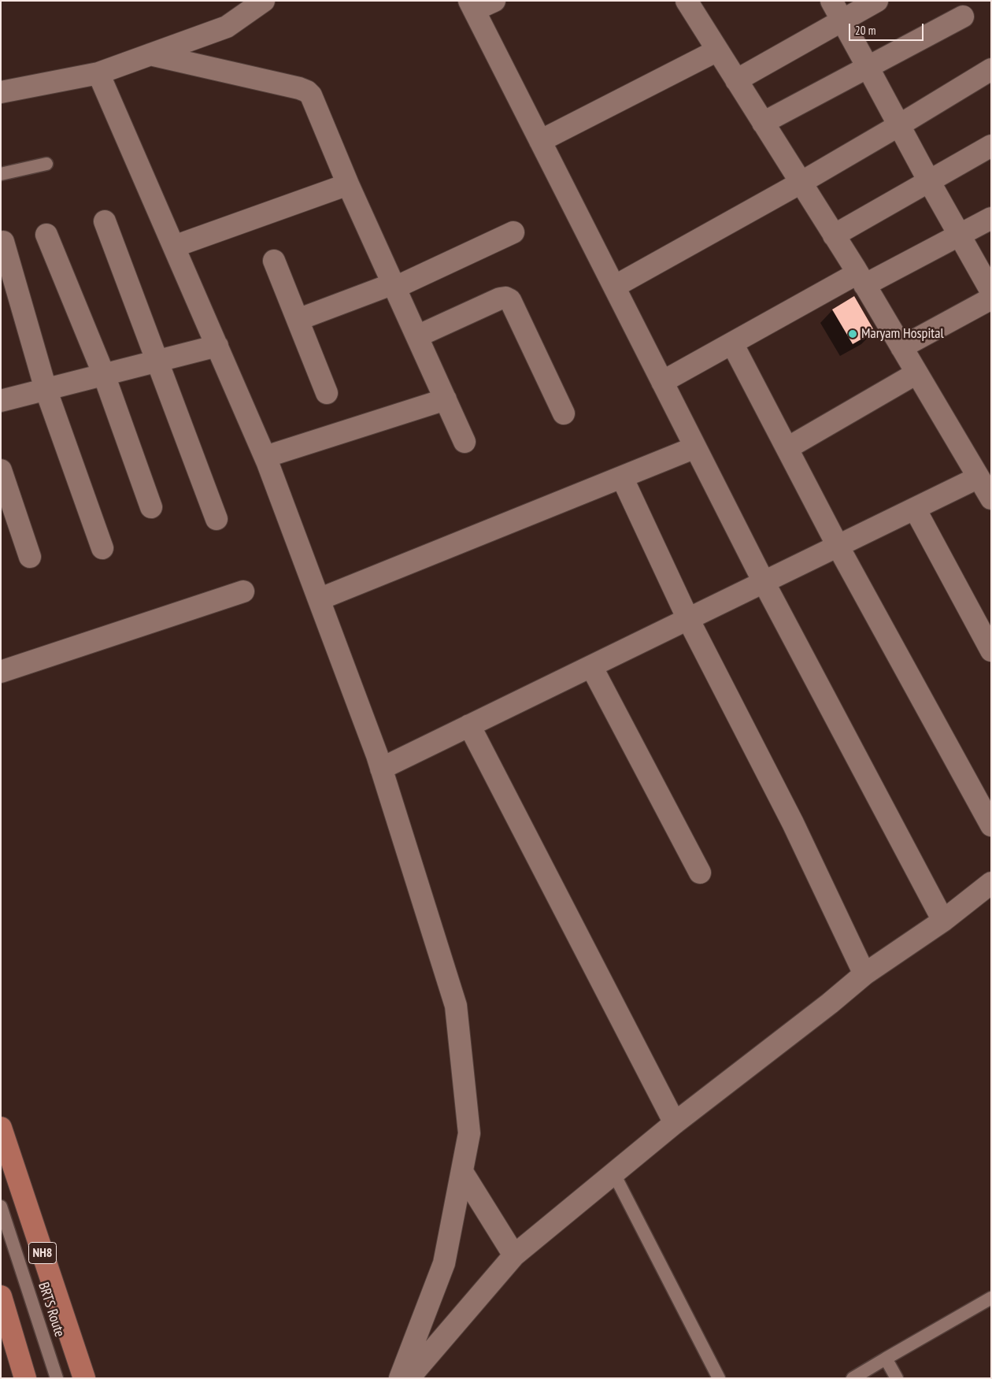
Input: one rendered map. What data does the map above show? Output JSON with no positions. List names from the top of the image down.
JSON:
{
  "streets": {
    "main road": ["NH8"],
    "lane": ["BRTS Route"]
  },
  "places": ["Maryam Hospital"],
  "scale_bar": "20 m"
}
